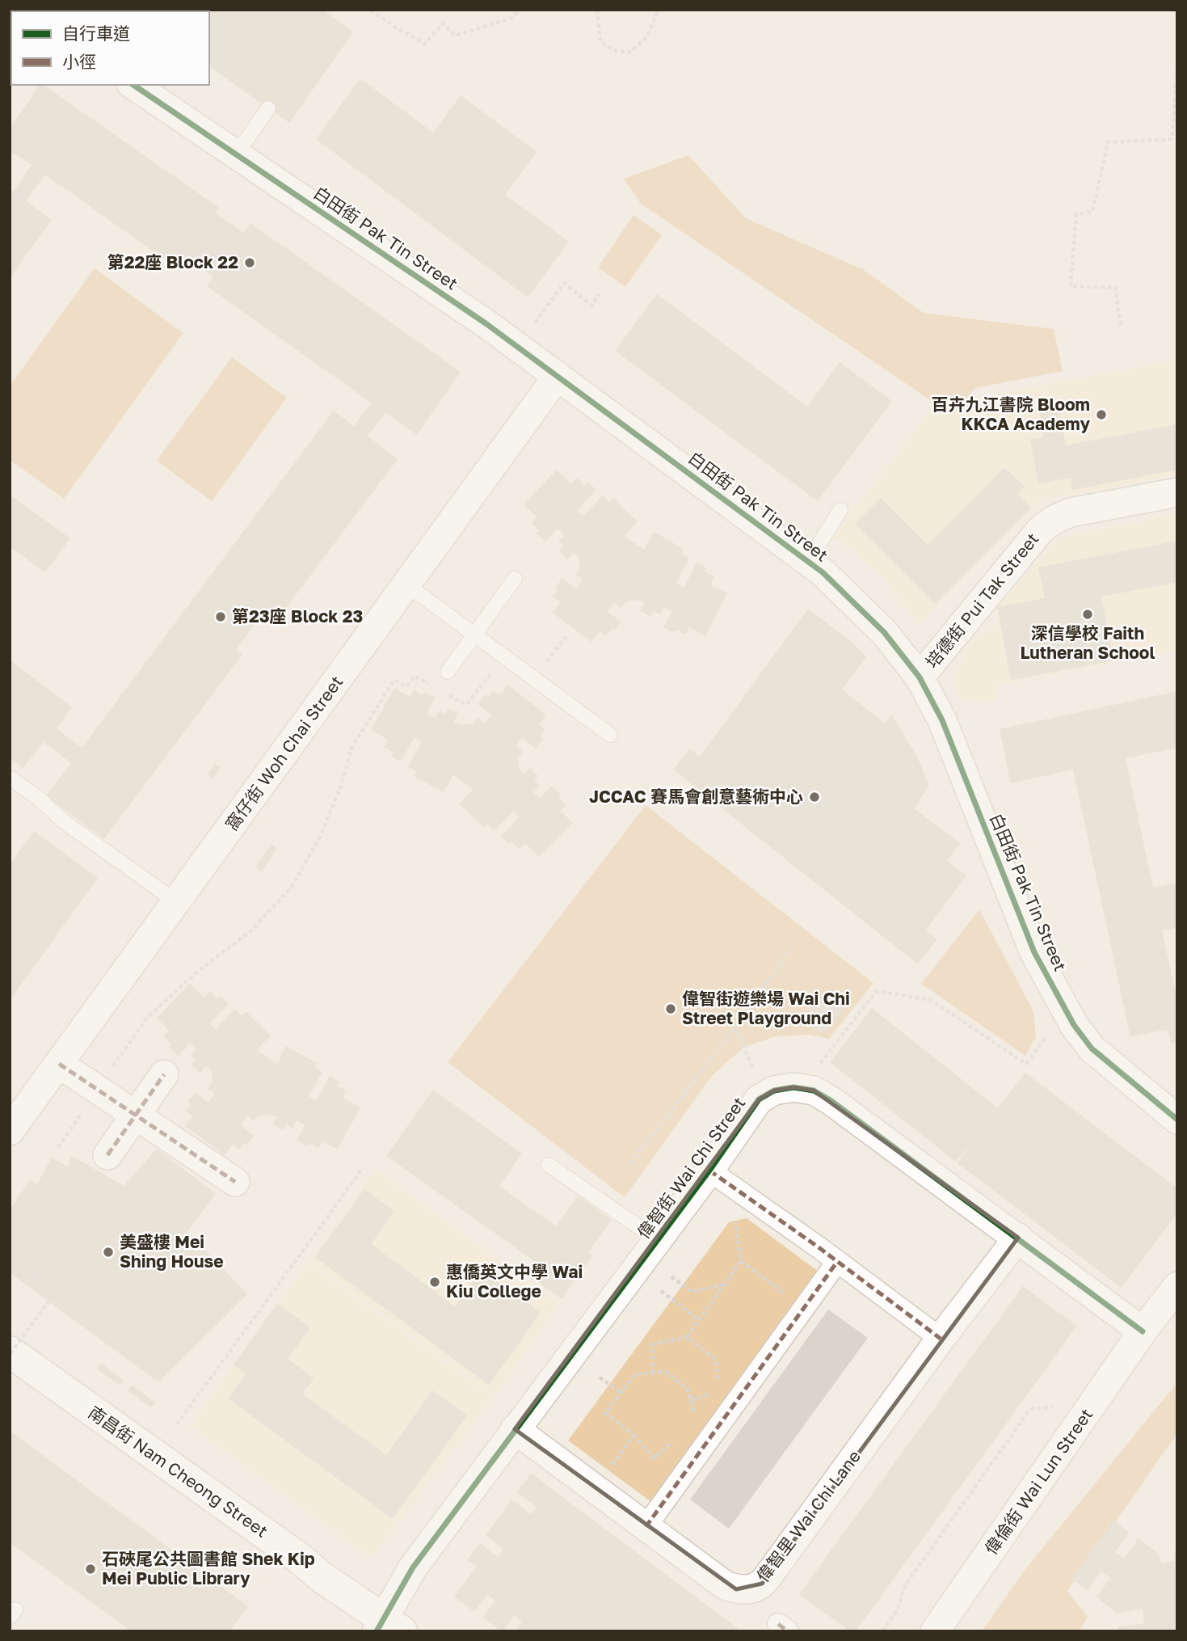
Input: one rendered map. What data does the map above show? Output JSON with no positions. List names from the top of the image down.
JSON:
{
  "streets": {
    "main road": ["南昌街 Nam Cheong Street"],
    "street": [
      "白田街 Pak Tin Street",
      "培德街 Pui Tak Street",
      "窩仔街 Woh Chai Street",
      "偉智街 Wai Chi Street",
      "偉倫街 Wai Lun Street",
      "偉智里 Wai Chi Lane"
    ]
  },
  "crossings": [
    ["白田街 Pak Tin Street", "培德街 Pui Tak Street"],
    ["白田街 Pak Tin Street", "窩仔街 Woh Chai Street"],
    ["偉智街 Wai Chi Street", "南昌街 Nam Cheong Street"],
    ["偉智街 Wai Chi Street", "偉倫街 Wai Lun Street"],
    ["偉智街 Wai Chi Street", "偉智里 Wai Chi Lane"]
  ],
  "places": [
    "第22座 Block 22",
    "百卉九江書院 Bloom KKCA Academy",
    "深信學校 Faith Lutheran School",
    "第23座 Block 23",
    "JCCAC 賽馬會創意藝術中心",
    "偉智街遊樂場 Wai Chi Street Playground",
    "美盛樓 Mei Shing House",
    "惠僑英文中學 Wai Kiu College",
    "石硤尾公共圖書館 Shek Kip Mei Public Library"
  ],
  "legend": ["自行車道", "小徑"]
}
